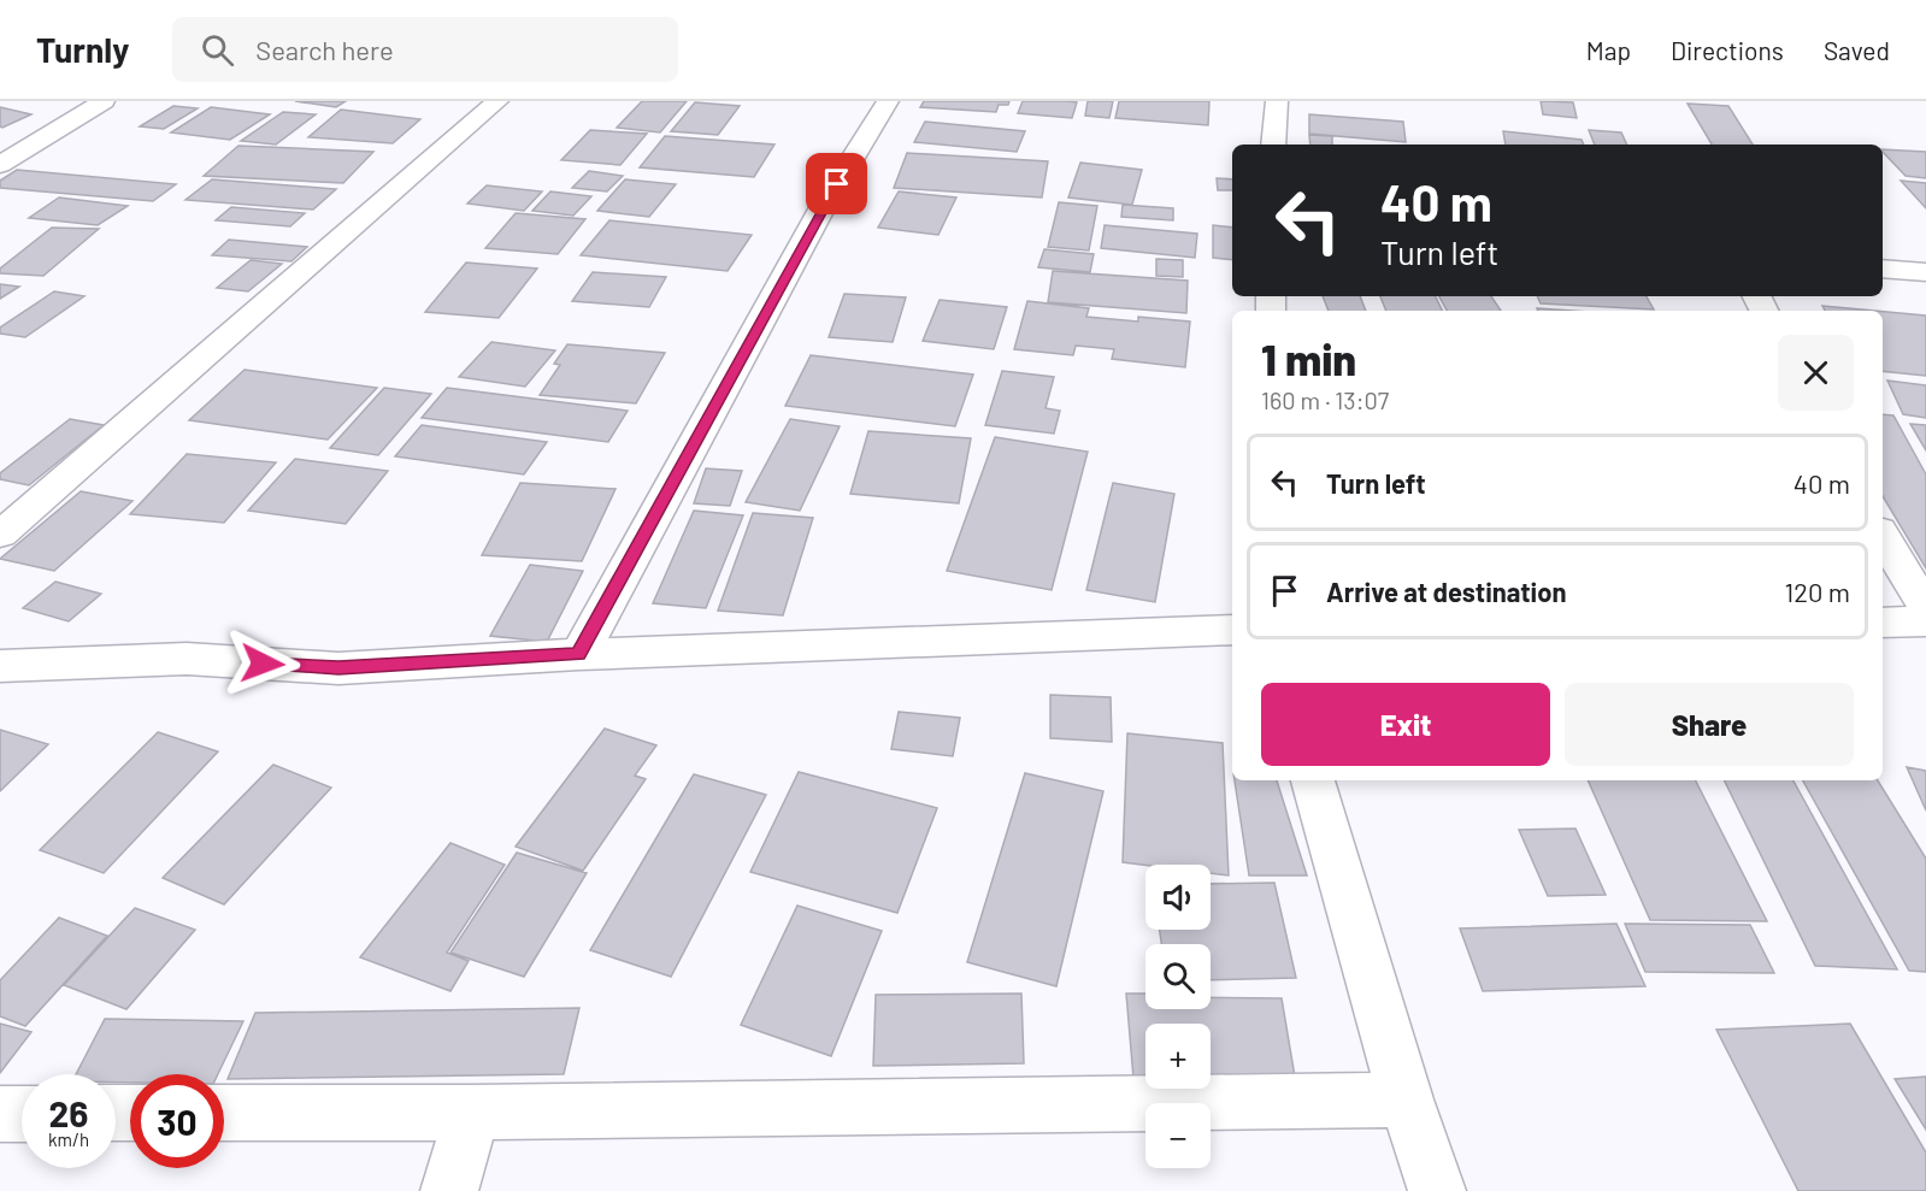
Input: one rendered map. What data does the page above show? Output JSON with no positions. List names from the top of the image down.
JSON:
{
  "page": {
    "header": "Turnly",
    "search": "Search here",
    "nav": ["Map", "Directions", "Saved"],
    "turn": ["40 m", "Turn left"],
    "heading": ["1 min", "160 m · 13:07"],
    "list": [
      {
        "name": "Turn left",
        "value": "40 m"
      },
      {
        "name": "Arrive at destination",
        "value": "120 m"
      }
    ],
    "buttons": ["Exit", "Share"],
    "map_buttons": ["+", "−"],
    "speed": "26 km/h",
    "limit": "30"
  }
}
